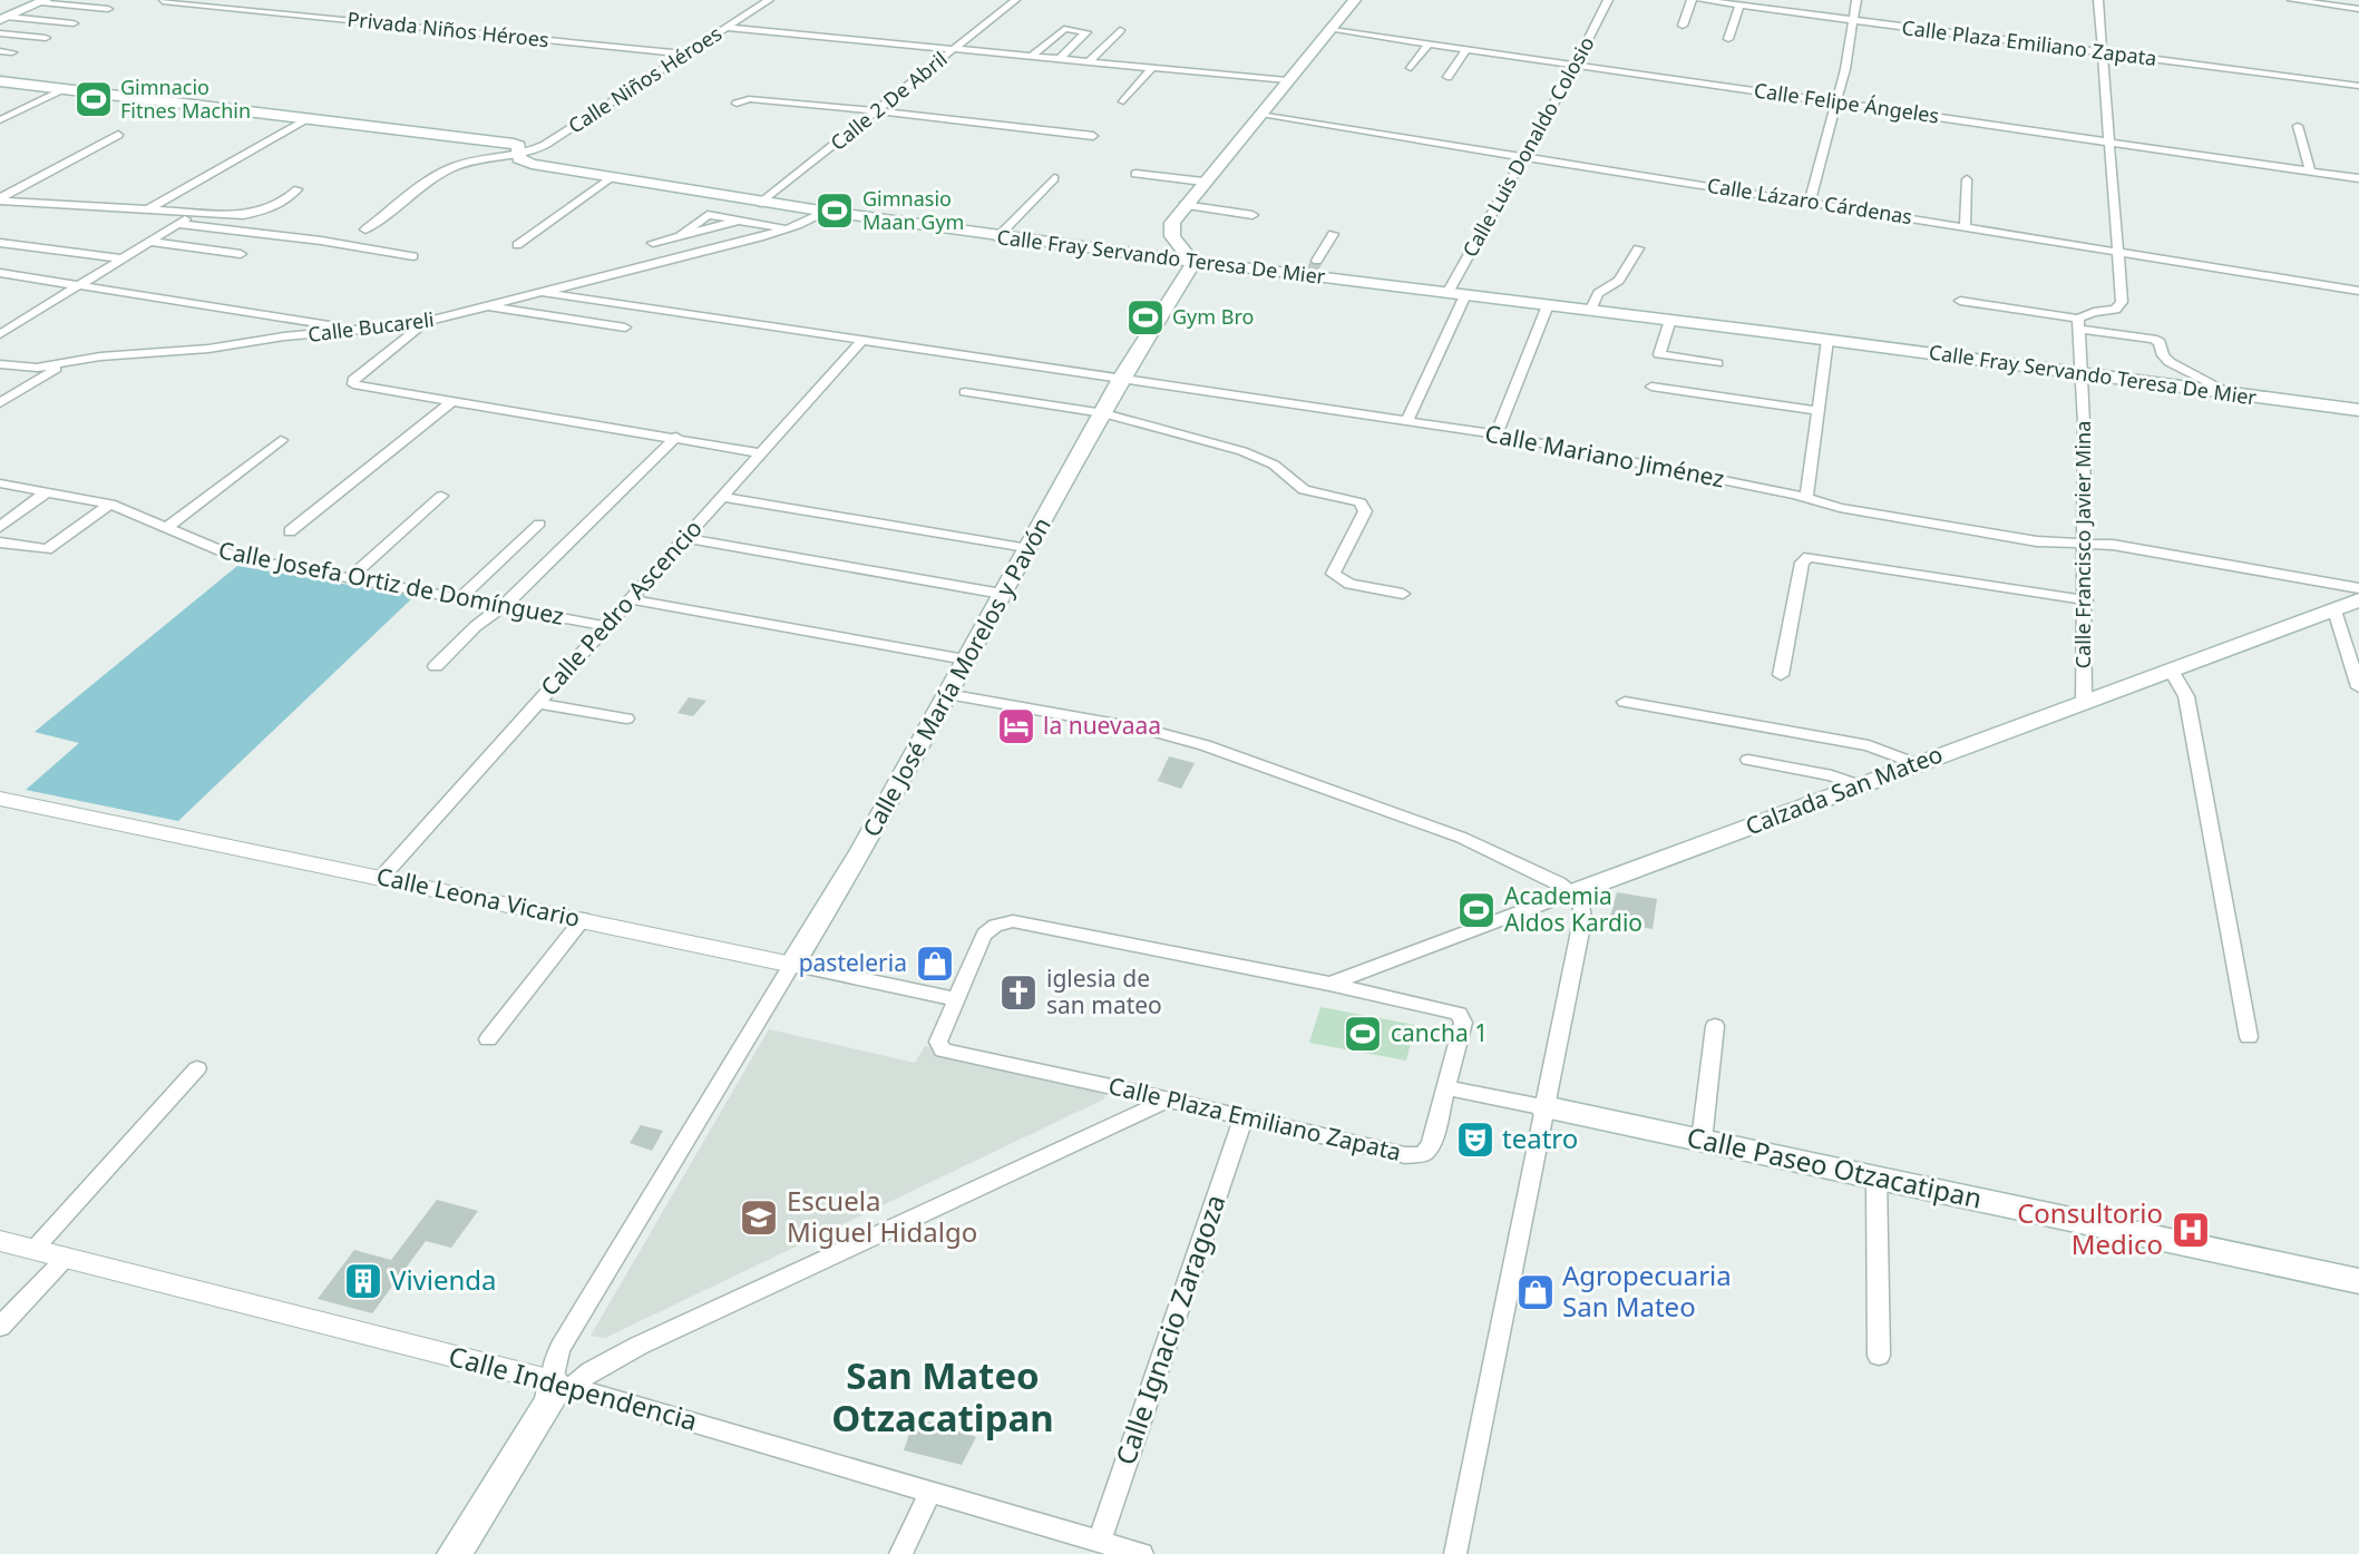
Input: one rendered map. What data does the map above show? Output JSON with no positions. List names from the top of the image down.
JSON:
{
  "streets": {
    "main road": [
      "Calle Fray Servando Teresa De Mier",
      "Calle José María Morelos y Pavón",
      "Calzada San Mateo",
      "Calle Paseo Otzacatipan"
    ],
    "street": [
      "Privada Niños Héroes",
      "Calle Plaza Emiliano Zapata",
      "Calle Niños Héroes",
      "Calle 2 De Abril",
      "Calle Felipe Ángeles",
      "Calle Luis Donaldo Colosio",
      "Calle Lázaro Cárdenas",
      "Calle Bucareli",
      "Calle Mariano Jiménez",
      "Calle Francisco Javier Mina",
      "Calle Josefa Ortiz de Domínguez",
      "Calle Pedro Ascencio",
      "Calle Leona Vicario",
      "Calle Ignacio Zaragoza",
      "Calle Independencia"
    ]
  },
  "crossings": [
    ["Privada Niños Héroes", "Calle Niños Héroes"],
    ["Calle Plaza Emiliano Zapata", "Calzada San Mateo"],
    ["Calle Plaza Emiliano Zapata", "Calle Leona Vicario"],
    ["Calle Plaza Emiliano Zapata", "Calle Paseo Otzacatipan"],
    ["Calle Plaza Emiliano Zapata", "Calle Ignacio Zaragoza"],
    ["Calle Niños Héroes", "Calle Fray Servando Teresa De Mier"],
    ["Calle 2 De Abril", "Calle Fray Servando Teresa De Mier"],
    ["Calle Felipe Ángeles", "Calle Luis Donaldo Colosio"],
    ["Calle Luis Donaldo Colosio", "Calle Lázaro Cárdenas"],
    ["Calle Luis Donaldo Colosio", "Calle Fray Servando Teresa De Mier"],
    ["Calle Fray Servando Teresa De Mier", "Calle Bucareli"],
    ["Calle Fray Servando Teresa De Mier", "Calle Francisco Javier Mina"],
    ["Calle Fray Servando Teresa De Mier", "Calle José María Morelos y Pavón"],
    ["Calle Bucareli", "Calle Mariano Jiménez"],
    ["Calle Mariano Jiménez", "Calle Francisco Javier Mina"],
    ["Calle Mariano Jiménez", "Calle Pedro Ascencio"],
    ["Calle Mariano Jiménez", "Calle José María Morelos y Pavón"],
    ["Calle Francisco Javier Mina", "Calzada San Mateo"],
    ["Calle Josefa Ortiz de Domínguez", "Calle Pedro Ascencio"],
    ["Calle Pedro Ascencio", "Calle Leona Vicario"],
    ["Calle José María Morelos y Pavón", "Calle Leona Vicario"],
    ["Calle José María Morelos y Pavón", "Calle Independencia"],
    ["Calle Ignacio Zaragoza", "Calle Independencia"]
  ],
  "districts": ["San Mateo Otzacatipan"],
  "places": {
    "sports": [
      "Gimnacio Fitnes Machin",
      "Gimnasio Maan Gym",
      "Gym Bro",
      "Academia Aldos Kardio",
      "cancha 1"
    ],
    "hotel": ["la nuevaaa"],
    "shop": ["pasteleria", "Agropecuaria San Mateo"],
    "church": ["iglesia de san mateo"],
    "theatre": ["teatro"],
    "school or university": ["Escuela Miguel Hidalgo"],
    "hospital": ["Consultorio Medico"],
    "building": ["Vivienda"]
  }
}
